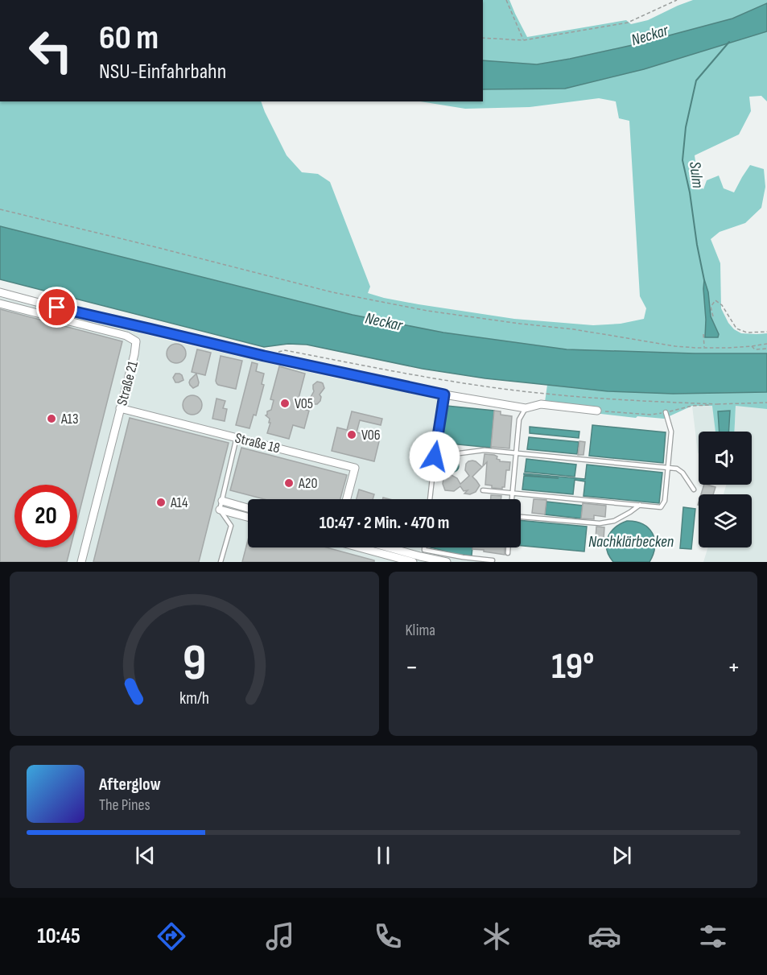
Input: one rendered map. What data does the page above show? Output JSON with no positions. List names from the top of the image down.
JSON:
{
  "streets": {
    "street": ["Straße 21", "Straße 18"]
  },
  "crossings": [
    ["Straße 21", "Straße 18"]
  ],
  "water": ["Neckar", "Sulm", "Nachklärbecken"],
  "places": [
    "V05",
    "A13",
    "V06",
    "A20",
    "A14"
  ],
  "page": {
    "turn": ["60 m", "NSU-Einfahrbahn"],
    "limit": "20",
    "trip": "10:47 · 2 Min. · 470 m",
    "tile": "Klima",
    "heat": ["−", "19°", "+"],
    "song": ["Afterglow", "The Pines"],
    "tabs": "10:45",
    "gauge": ["9", "km/h"]
  }
}
